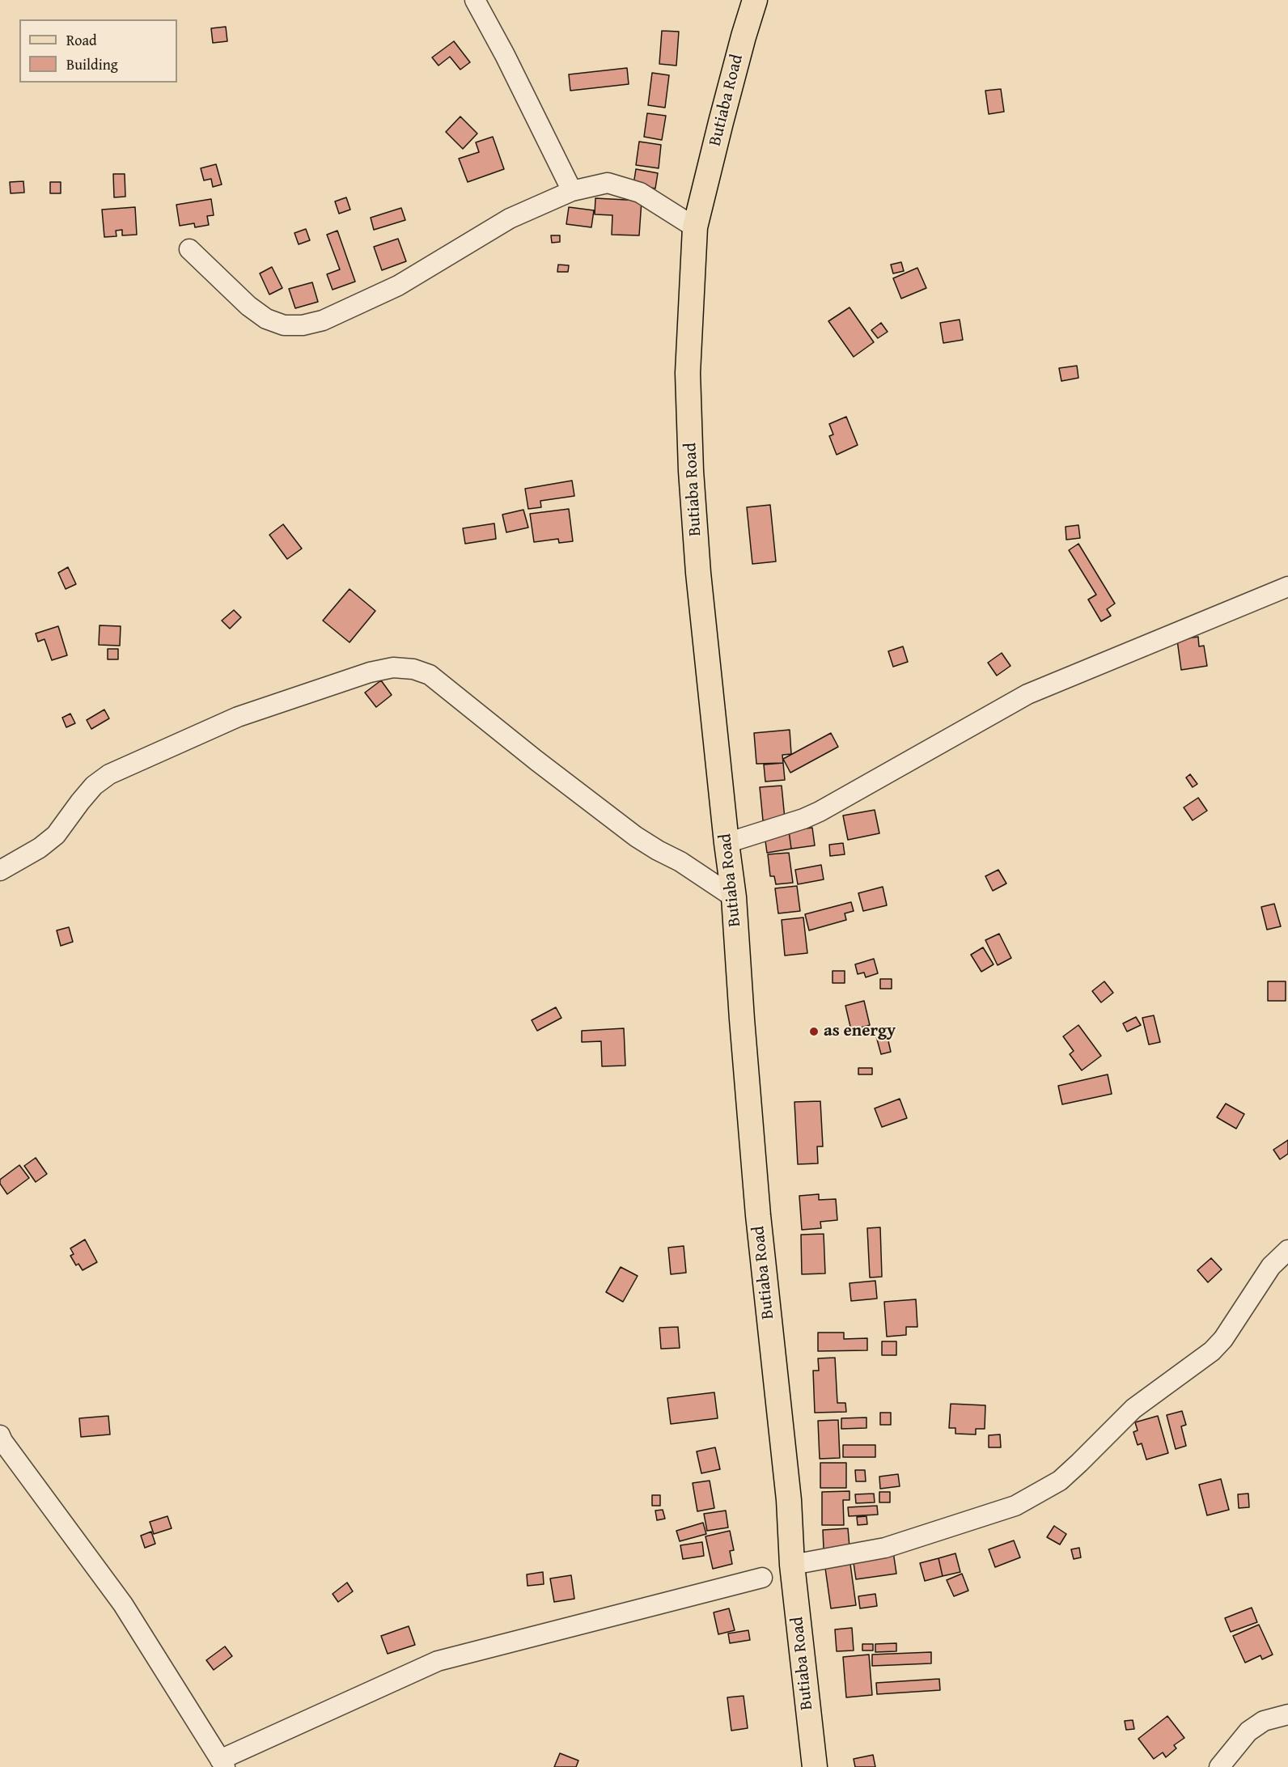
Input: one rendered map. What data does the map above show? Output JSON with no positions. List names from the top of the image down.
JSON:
{
  "streets": {
    "main road": ["Butiaba Road"]
  },
  "places": ["as energy"],
  "legend": ["Road", "Building"]
}
